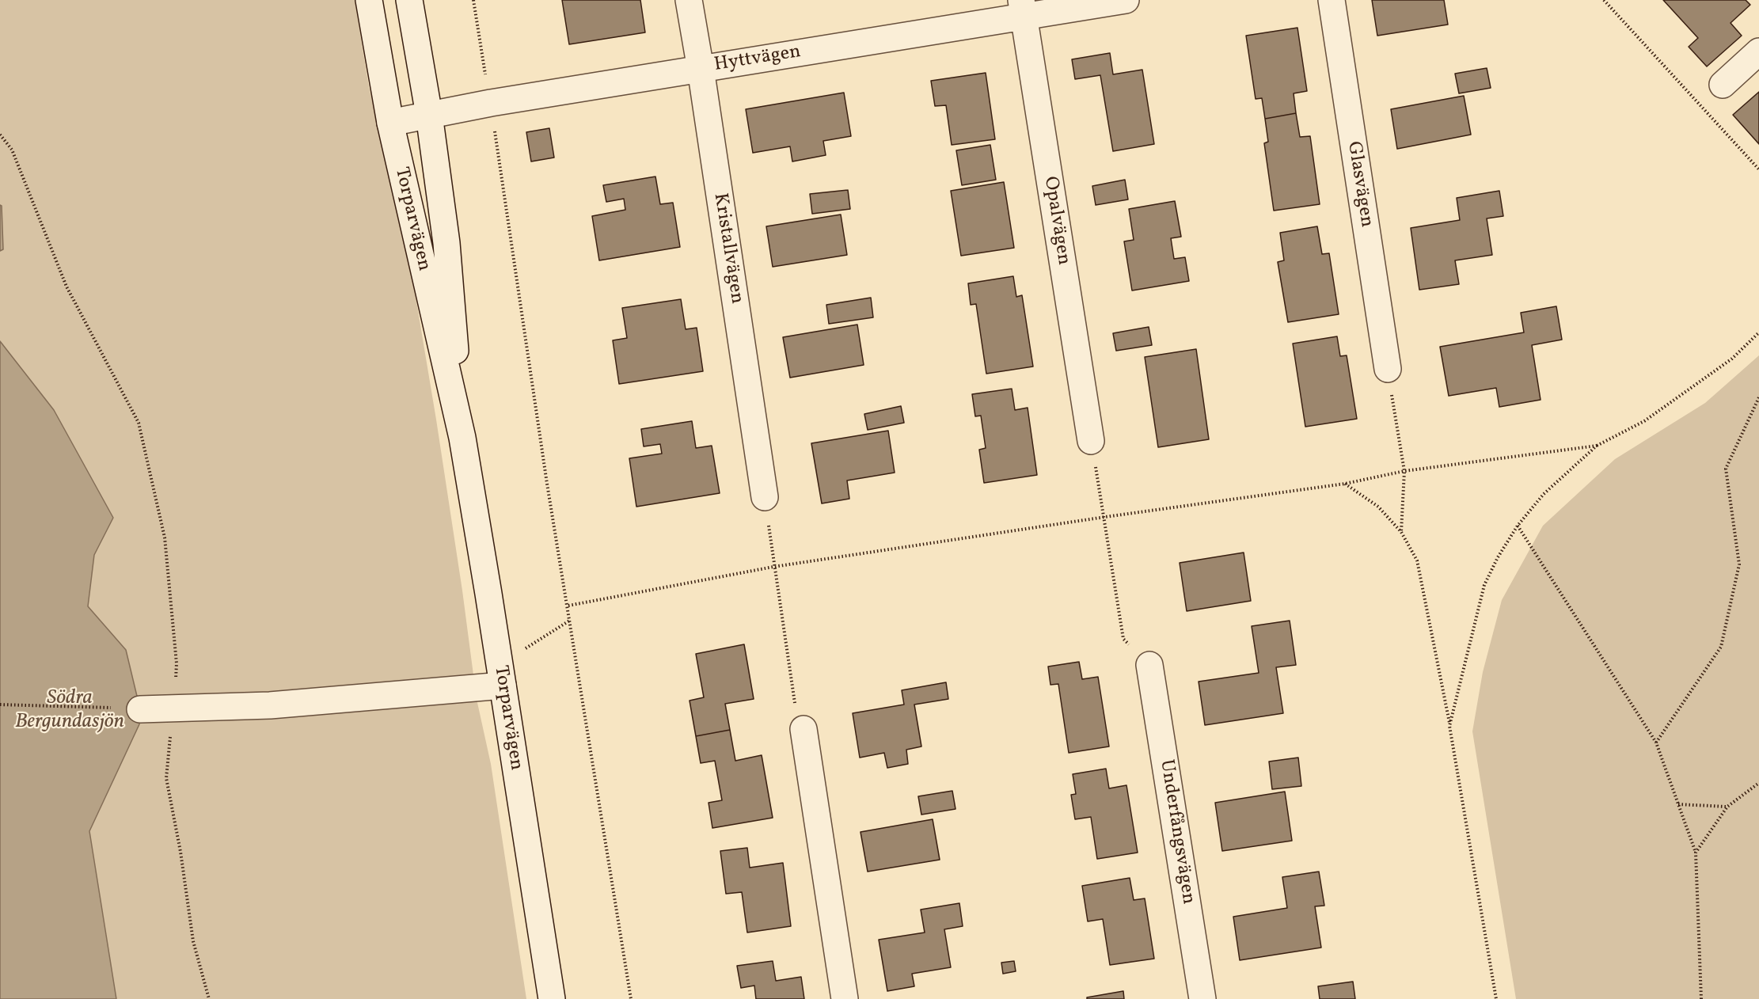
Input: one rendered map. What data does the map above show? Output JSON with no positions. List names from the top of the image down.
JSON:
{
  "streets": {
    "street": [
      "Hyttvägen",
      "Glasvägen",
      "Torparvägen",
      "Opalvägen",
      "Kristallvägen",
      "Underfångsvägen"
    ]
  },
  "crossings": [
    ["Hyttvägen", "Torparvägen"],
    ["Hyttvägen", "Opalvägen"],
    ["Hyttvägen", "Kristallvägen"]
  ],
  "water": ["Södra Bergundasjön"]
}
